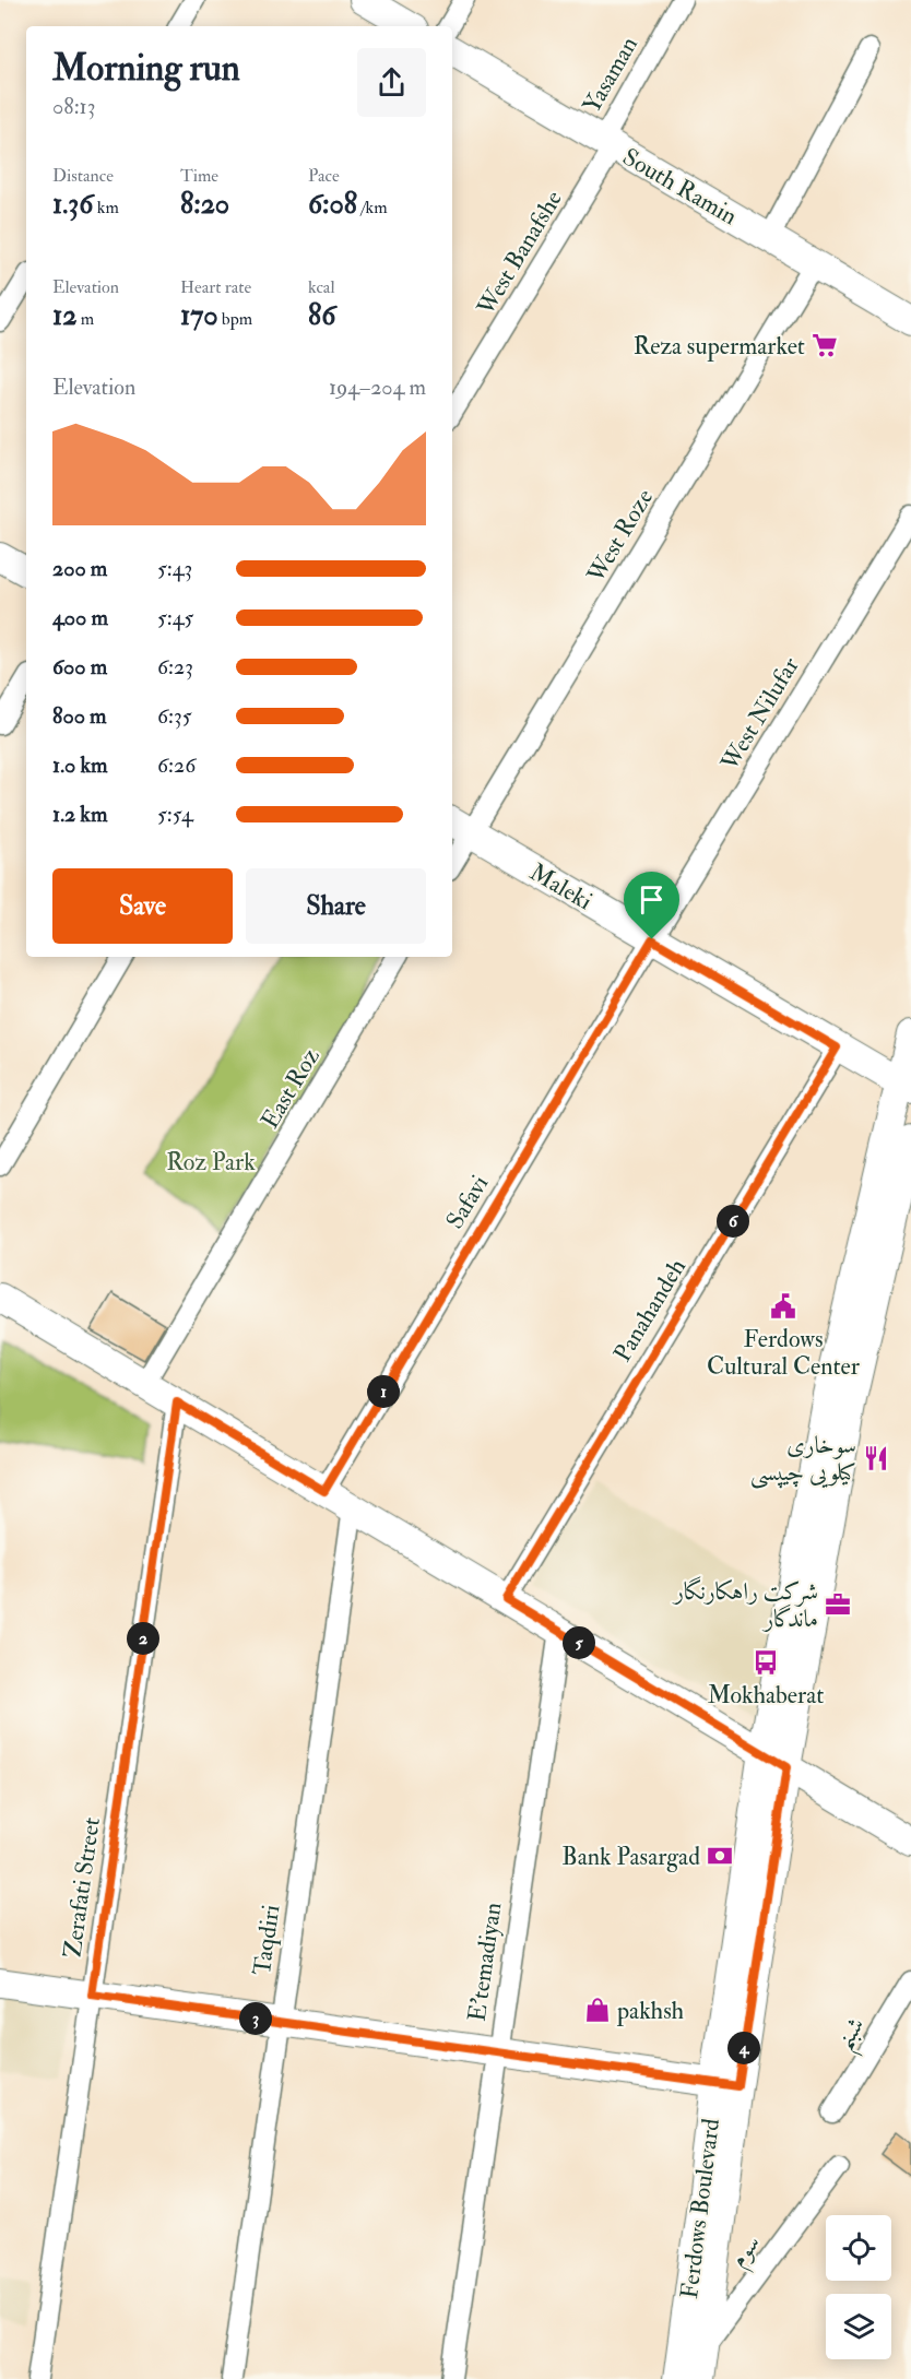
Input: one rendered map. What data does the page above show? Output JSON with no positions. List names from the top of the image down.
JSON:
{
  "streets": {
    "street": [
      "Yasaman",
      "South Ramin",
      "West Banafshe",
      "West Roze",
      "West Nilufar",
      "Maleki",
      "East Roz",
      "Safavi",
      "Panahandeh",
      "Zerafati Street",
      "Taqdiri",
      "E'temadiyan",
      "شبنم",
      "Ferdows Boulevard",
      "سوم"
    ]
  },
  "crossings": [
    ["Yasaman", "South Ramin"],
    ["Yasaman", "West Banafshe"],
    ["South Ramin", "West Banafshe"],
    ["South Ramin", "West Roze"],
    ["West Roze", "Maleki"],
    ["West Nilufar", "Maleki"],
    ["West Nilufar", "Safavi"],
    ["Maleki", "Safavi"],
    ["Maleki", "Panahandeh"],
    ["Maleki", "Ferdows Boulevard"],
    ["Ferdows Boulevard", "سوم"]
  ],
  "parks": ["Roz Park"],
  "places": {
    "supermarket": ["Reza supermarket"],
    "public building": ["Ferdows Cultural Center"],
    "restaurant": ["سوخاری كيلويی چيپسی"],
    "office": ["شرکت راهکارنگار ماندگار"],
    "bus stop": ["Mokhaberat"],
    "bank": ["Bank Pasargad"],
    "shop": ["pakhsh"]
  },
  "page": {
    "heading": ["Morning run", "08:13"],
    "stats": [
      ["Distance", "1.36 km"],
      ["Time", "8:20"],
      ["Pace", "6:08 /km"],
      ["Elevation", "12 m"],
      ["Heart rate", "170 bpm"],
      ["kcal", "86"]
    ],
    "chart": ["Elevation", "194–204 m"],
    "list": [
      {
        "name": "200 m",
        "note": "5:43"
      },
      {
        "name": "400 m",
        "note": "5:45"
      },
      {
        "name": "600 m",
        "note": "6:23"
      },
      {
        "name": "800 m",
        "note": "6:35"
      },
      {
        "name": "1.0 km",
        "note": "6:26"
      },
      {
        "name": "1.2 km",
        "note": "5:54"
      }
    ],
    "buttons": ["Save", "Share"],
    "pins": [
      "6",
      "1",
      "2",
      "5",
      "3",
      "4"
    ]
  }
}
